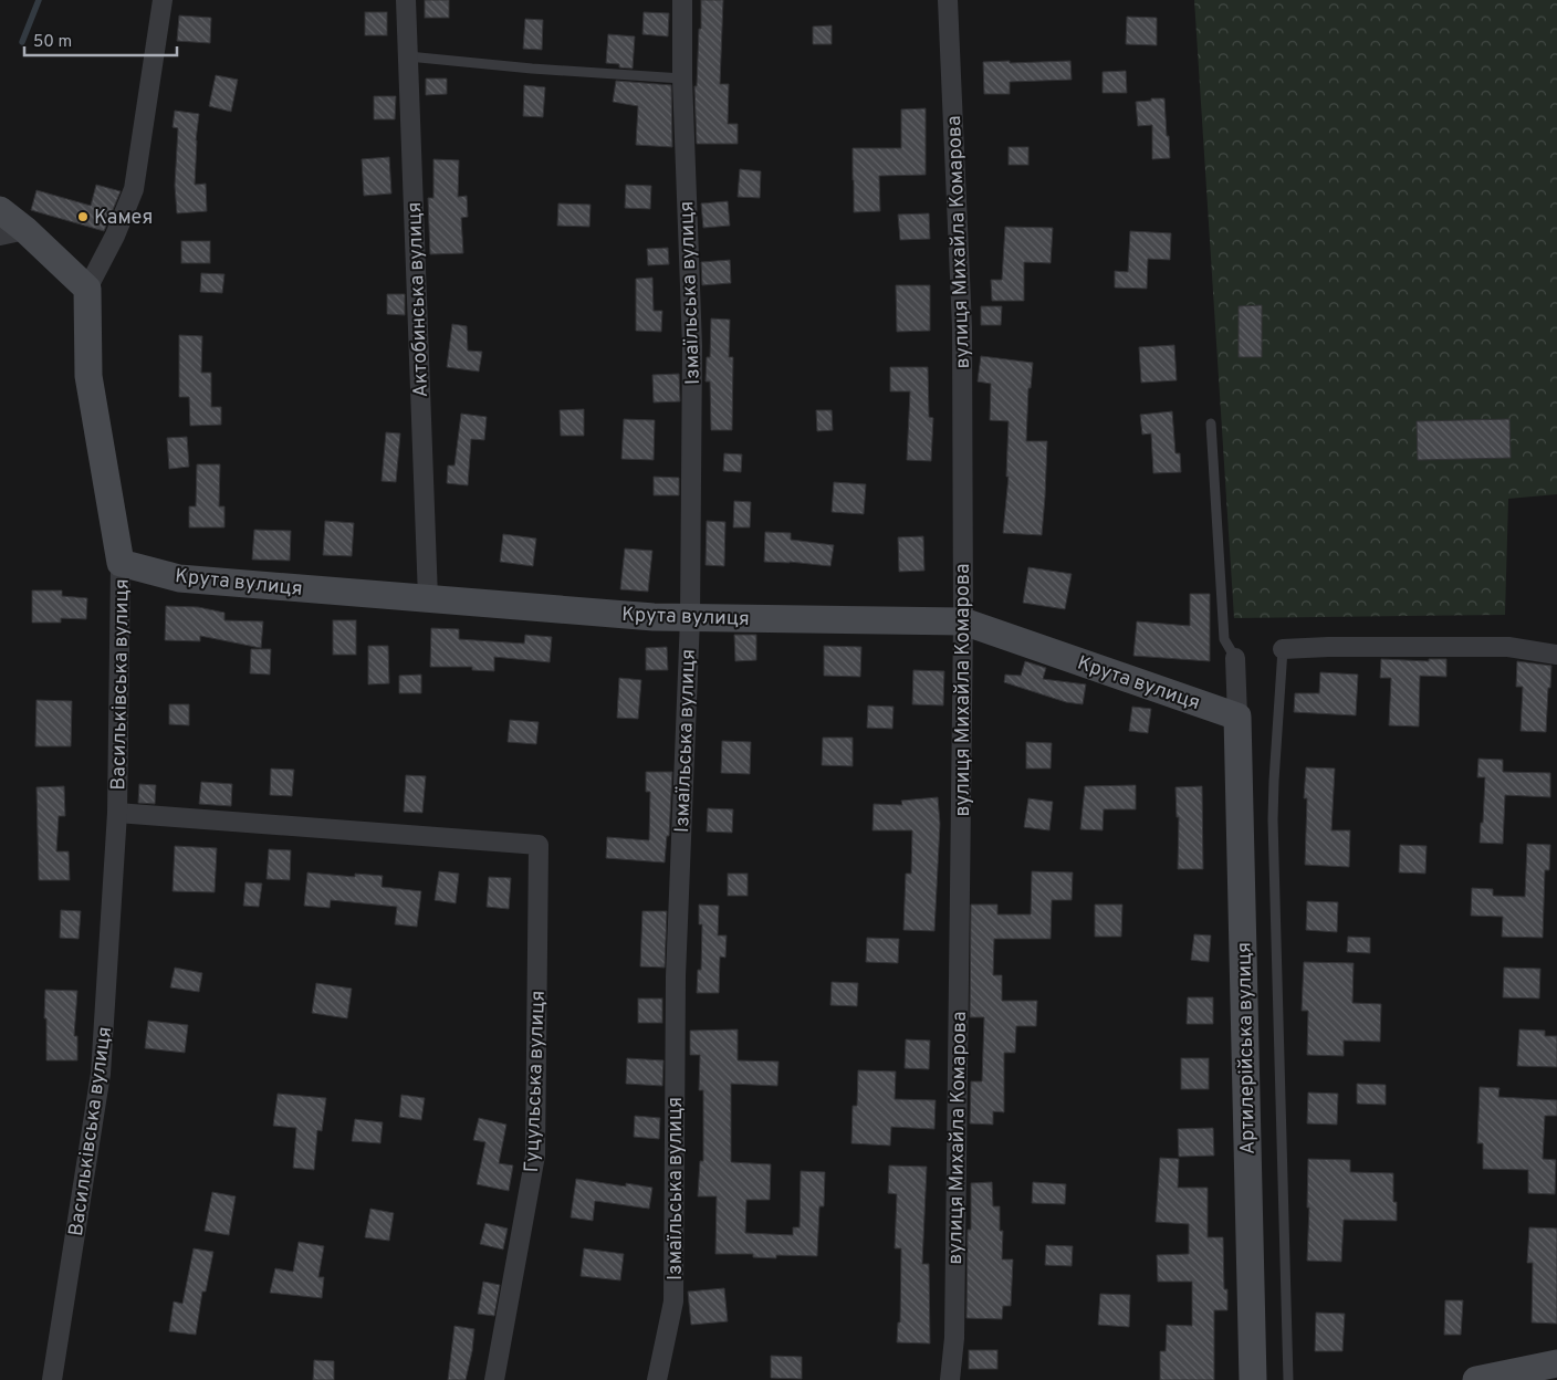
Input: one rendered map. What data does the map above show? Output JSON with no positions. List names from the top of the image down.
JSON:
{
  "streets": {
    "street": [
      "вулиця Михайла Комарова",
      "Ізмаїльська вулиця",
      "Актобинська вулиця",
      "Крута вулиця",
      "Васильківська вулиця",
      "Артилерійська вулиця",
      "Гуцульська вулиця"
    ]
  },
  "crossings": [
    ["вулиця Михайла Комарова", "Крута вулиця"],
    ["Ізмаїльська вулиця", "Крута вулиця"],
    ["Актобинська вулиця", "Крута вулиця"],
    ["Крута вулиця", "Васильківська вулиця"],
    ["Крута вулиця", "Артилерійська вулиця"],
    ["Васильківська вулиця", "Гуцульська вулиця"]
  ],
  "places": ["Камея"],
  "scale_bar": "50 m"
}
